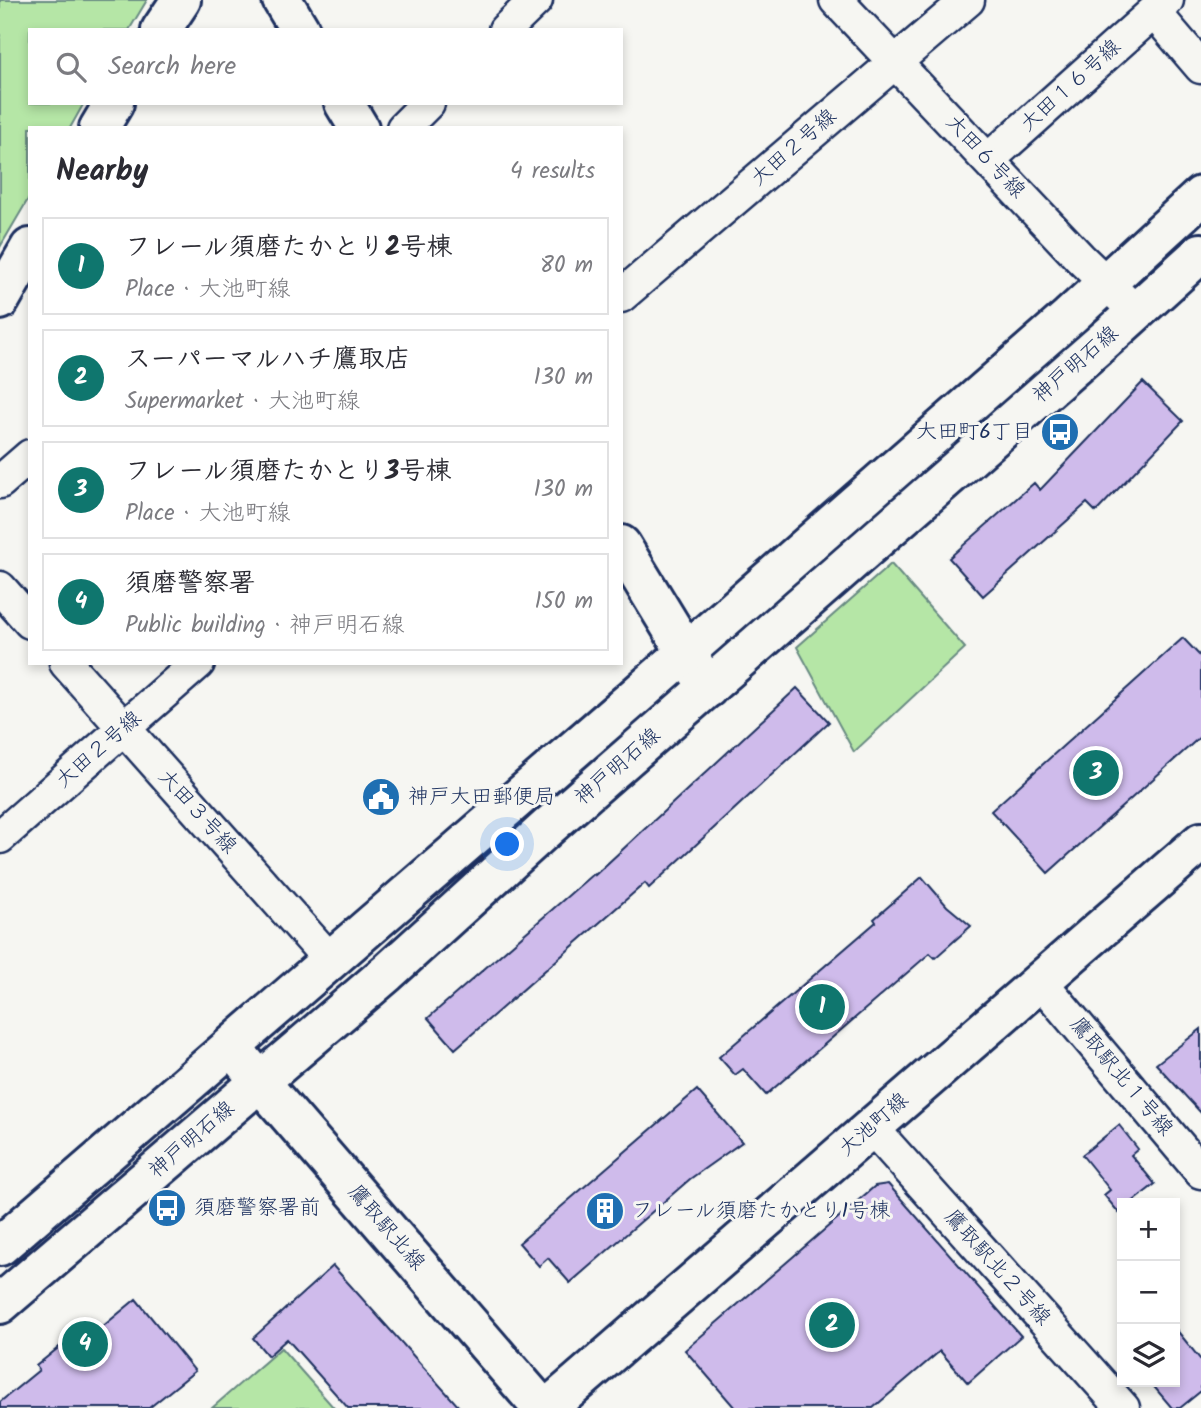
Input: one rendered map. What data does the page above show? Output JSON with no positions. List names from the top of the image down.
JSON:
{
  "streets": {
    "main road": ["神戸明石線", "大池町線", "鷹取駅北線"],
    "street": [
      "大田１６号線",
      "大田２号線",
      "大田６号線",
      "大田３号線",
      "鷹取駅北１号線",
      "鷹取駅北２号線"
    ]
  },
  "crossings": [
    ["大田１６号線", "大田６号線"],
    ["大田２号線", "大田６号線"],
    ["大田２号線", "大田３号線"],
    ["大田６号線", "神戸明石線"],
    ["神戸明石線", "大田３号線"],
    ["神戸明石線", "鷹取駅北線"],
    ["鷹取駅北１号線", "大池町線"],
    ["大池町線", "鷹取駅北２号線"]
  ],
  "places": {
    "bus stop": ["大田町6丁目", "須磨警察署前"],
    "public building": ["神戸大田郵便局"],
    "building": ["フレール須磨たかとり1号棟"]
  },
  "page": {
    "search": "Search here",
    "heading": ["Nearby", "4 results"],
    "list": [
      {
        "mark": "1",
        "name": "フレール須磨たかとり2号棟",
        "note": "Place · 大池町線",
        "value": "80 m"
      },
      {
        "mark": "2",
        "name": "スーパーマルハチ鷹取店",
        "note": "Supermarket · 大池町線",
        "value": "130 m"
      },
      {
        "mark": "3",
        "name": "フレール須磨たかとり3号棟",
        "note": "Place · 大池町線",
        "value": "130 m"
      },
      {
        "mark": "4",
        "name": "須磨警察署",
        "note": "Public building · 神戸明石線",
        "value": "150 m"
      }
    ],
    "pins": [
      "3",
      "1",
      "2",
      "4"
    ],
    "map_buttons": ["+", "−"]
  }
}
